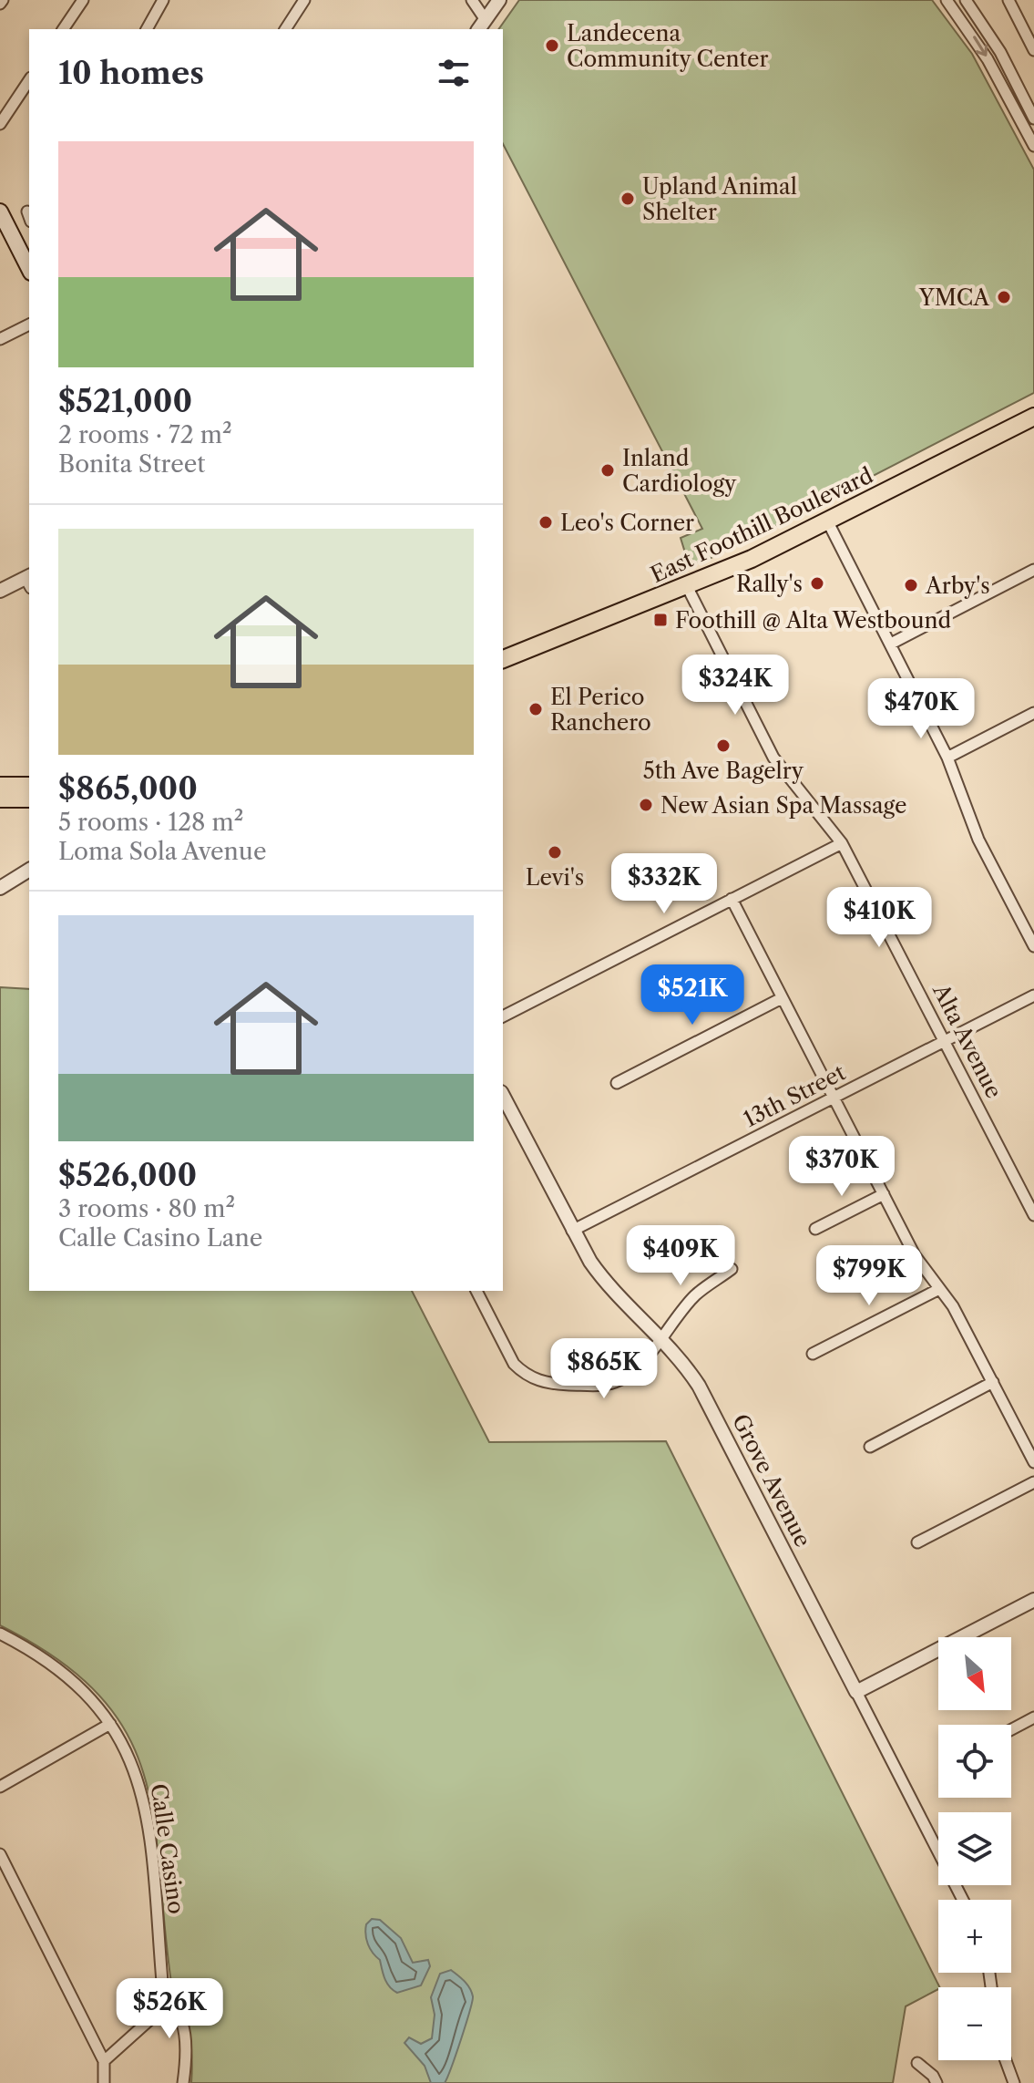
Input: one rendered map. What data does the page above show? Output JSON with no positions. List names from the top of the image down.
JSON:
{
  "streets": {
    "main road": ["East Foothill Boulevard"],
    "street": [
      "Alta Avenue",
      "13th Street",
      "Grove Avenue",
      "Calle Casino"
    ]
  },
  "crossings": [
    ["East Foothill Boulevard", "Alta Avenue"],
    ["Alta Avenue", "13th Street"],
    ["13th Street", "Grove Avenue"]
  ],
  "places": {
    "other": [
      "Landecena Community Center",
      "Upland Animal Shelter",
      "YMCA",
      "Inland Cardiology",
      "Leo's Corner",
      "Rally's",
      "Arby's",
      "El Perico Ranchero",
      "5th Ave Bagelry",
      "New Asian Spa Massage",
      "Levi's"
    ],
    "transit": ["Foothill @ Alta Westbound"]
  },
  "north": "bottom right",
  "page": {
    "heading": "10 homes",
    "list": [
      {
        "name": "$521,000",
        "note": "2 rooms · 72 m² · Bonita Street"
      },
      {
        "name": "$865,000",
        "note": "5 rooms · 128 m² · Loma Sola Avenue"
      },
      {
        "name": "$526,000",
        "note": "3 rooms · 80 m² · Calle Casino Lane"
      }
    ],
    "price": [
      "$324K",
      "$470K",
      "$332K",
      "$410K",
      "$521K",
      "$370K",
      "$409K",
      "$799K",
      "$865K",
      "$526K"
    ],
    "map_buttons": ["+", "−"]
  }
}
